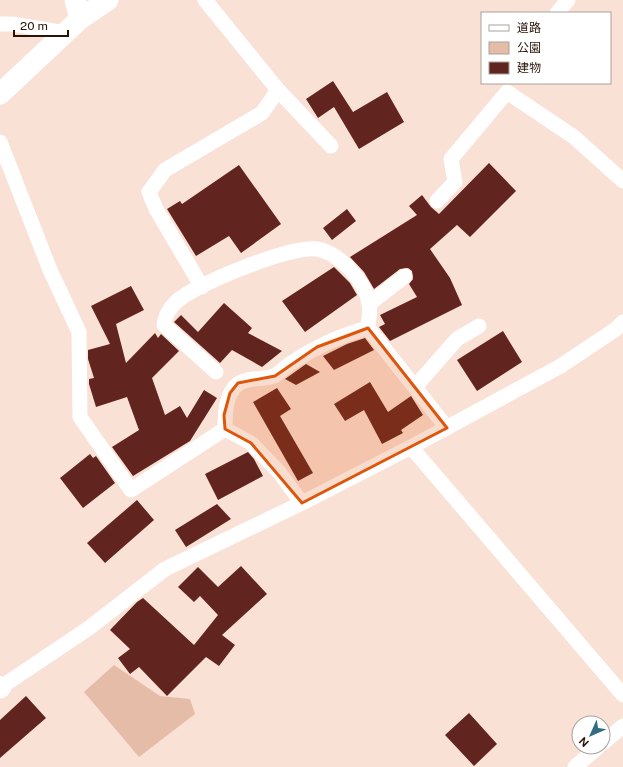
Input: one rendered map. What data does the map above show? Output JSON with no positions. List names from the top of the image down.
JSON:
{
  "legend": ["道路", "公園", "建物"],
  "scale_bar": "20 m",
  "north": "bottom left"
}
